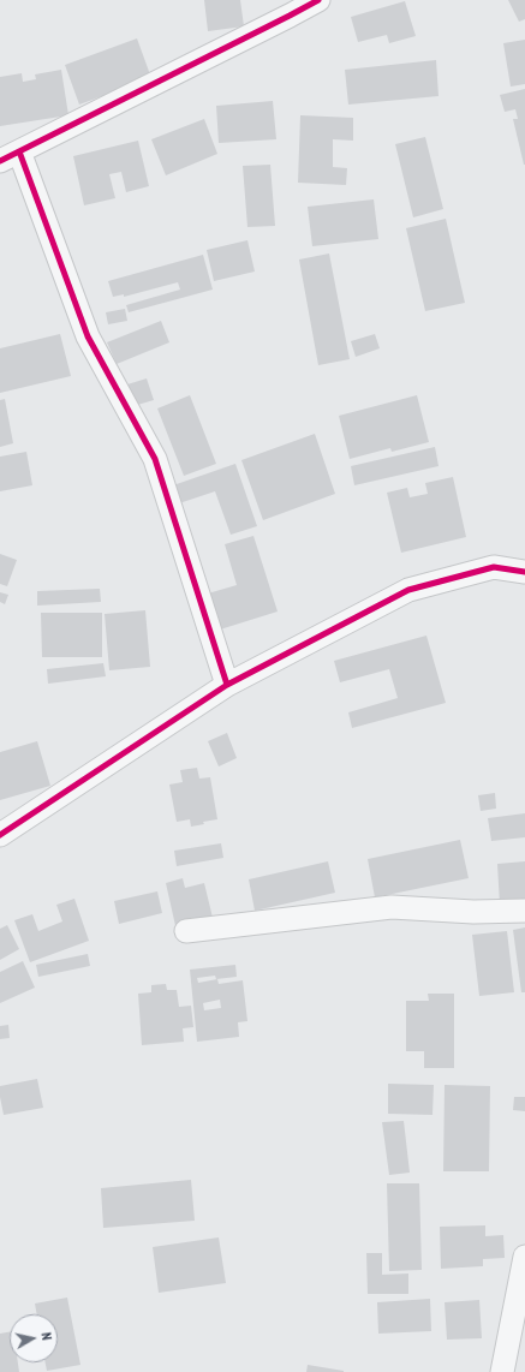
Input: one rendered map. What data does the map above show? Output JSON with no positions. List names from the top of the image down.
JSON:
{
  "north": "right"
}
